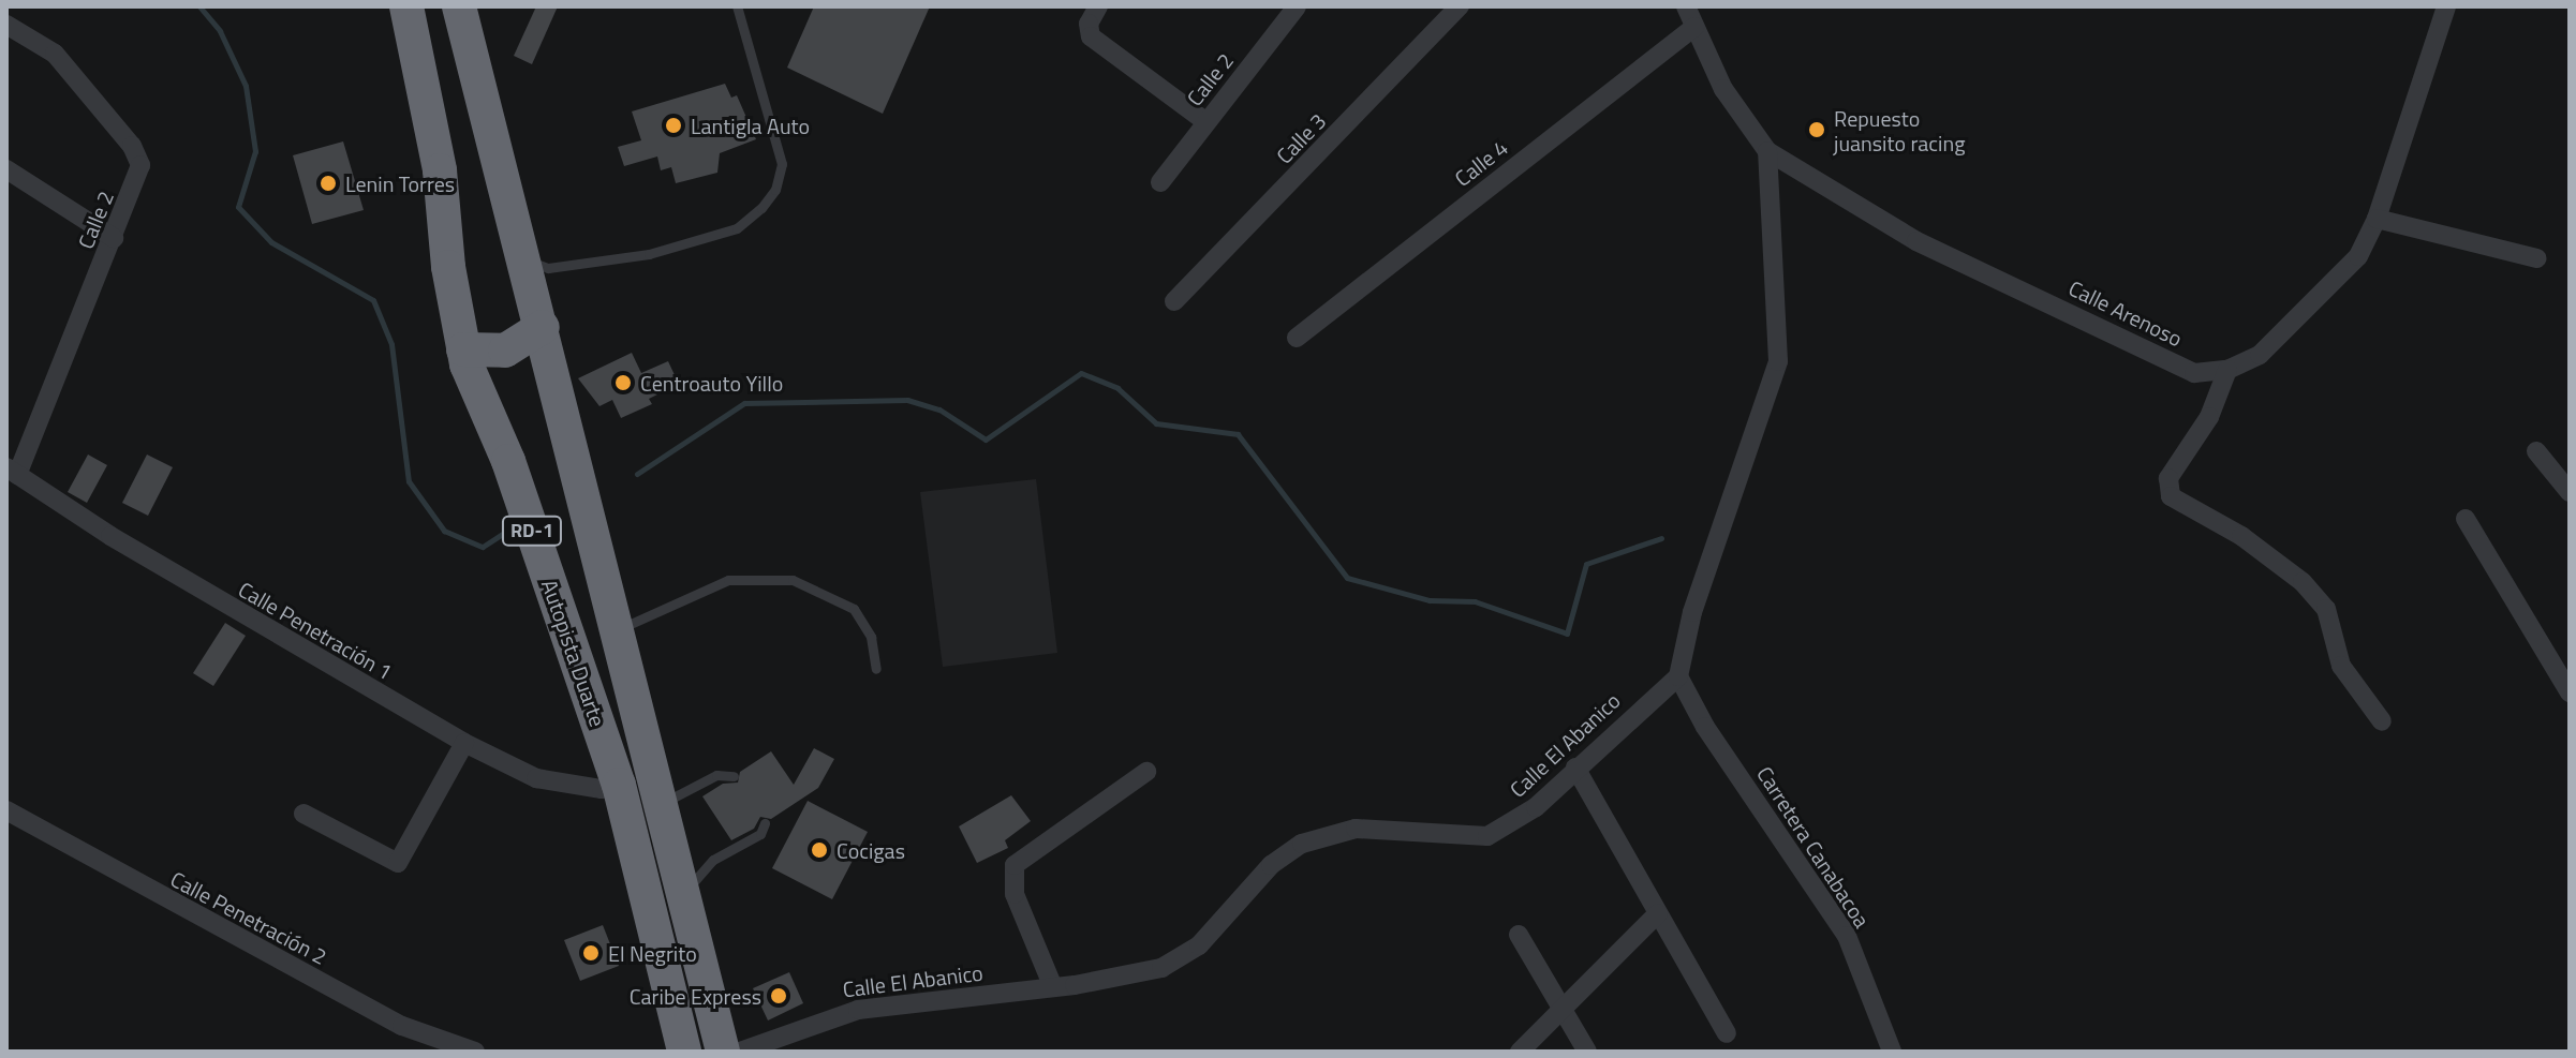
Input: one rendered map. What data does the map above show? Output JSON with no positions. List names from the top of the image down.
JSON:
{
  "streets": {
    "highway": ["RD-1", "Autopista Duarte"],
    "street": [
      "Calle 2",
      "Calle 3",
      "Calle 4",
      "Calle Arenoso",
      "Calle Penetración 1",
      "Calle El Abanico",
      "Carretera Canabacoa",
      "Calle Penetración 2"
    ]
  },
  "crossings": [
    ["Calle 2", "Calle Penetración 1"],
    ["Calle 4", "Calle Arenoso"],
    ["Calle Penetración 1", "Autopista Duarte"],
    ["Calle El Abanico", "Carretera Canabacoa"]
  ],
  "places": [
    "Lantigla Auto",
    "Repuesto juansito racing",
    "Lenin Torres",
    "Centroauto Yillo",
    "Cocigas",
    "El Negrito",
    "Caribe Express"
  ]
}
